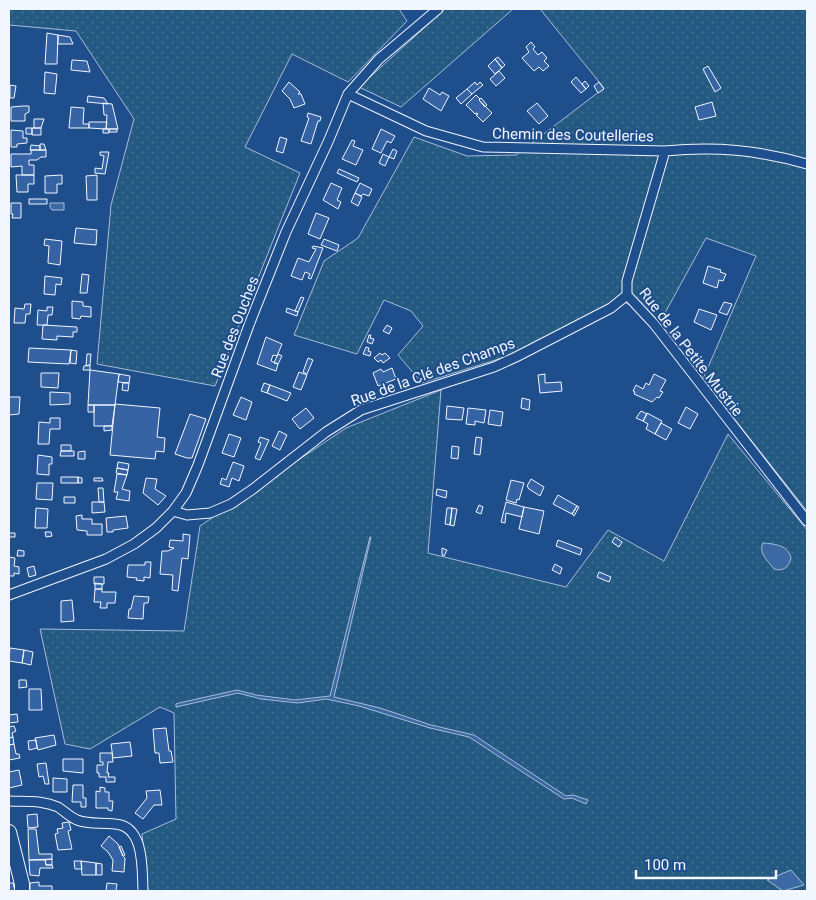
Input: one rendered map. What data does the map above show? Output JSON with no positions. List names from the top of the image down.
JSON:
{
  "streets": {
    "street": [
      "Chemin des Coutelleries",
      "Rue des Ouches",
      "Rue de la Petite Mustrie",
      "Rue de la Clé des Champs"
    ]
  },
  "crossings": [
    ["Chemin des Coutelleries", "Rue des Ouches"],
    ["Chemin des Coutelleries", "Rue de la Petite Mustrie"],
    ["Rue des Ouches", "Rue de la Clé des Champs"],
    ["Rue de la Petite Mustrie", "Rue de la Clé des Champs"]
  ],
  "scale_bar": "100 m"
}
